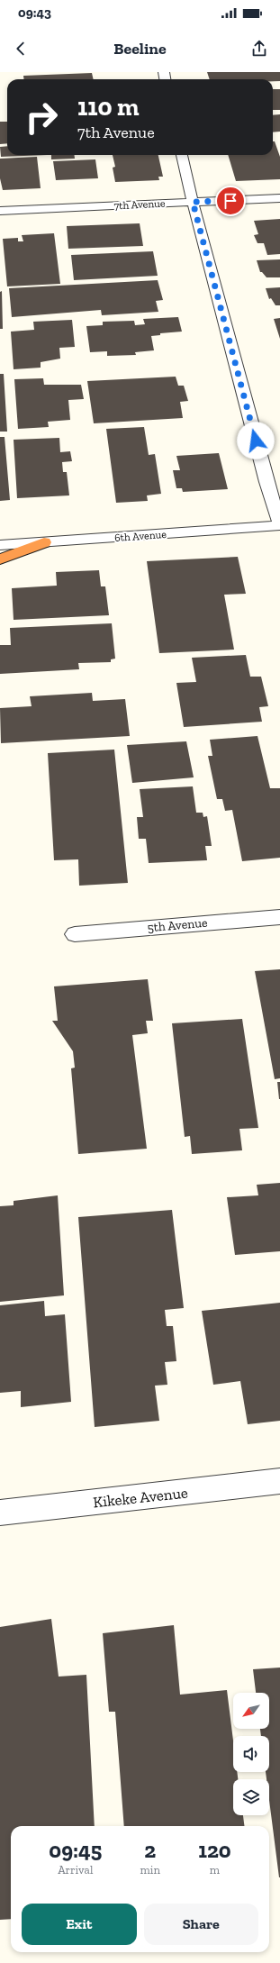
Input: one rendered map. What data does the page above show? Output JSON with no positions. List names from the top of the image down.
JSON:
{
  "streets": {
    "street": [
      "7th Avenue",
      "6th Avenue",
      "5th Avenue",
      "Kikeke Avenue"
    ]
  },
  "north": "bottom left",
  "page": {
    "status": "09:43",
    "header": "Beeline",
    "turn": ["110 m", "7th Avenue"],
    "eta": [
      "09:45",
      "Arrival",
      "2",
      "min",
      "120",
      "m"
    ],
    "buttons": ["Exit", "Share"]
  }
}
